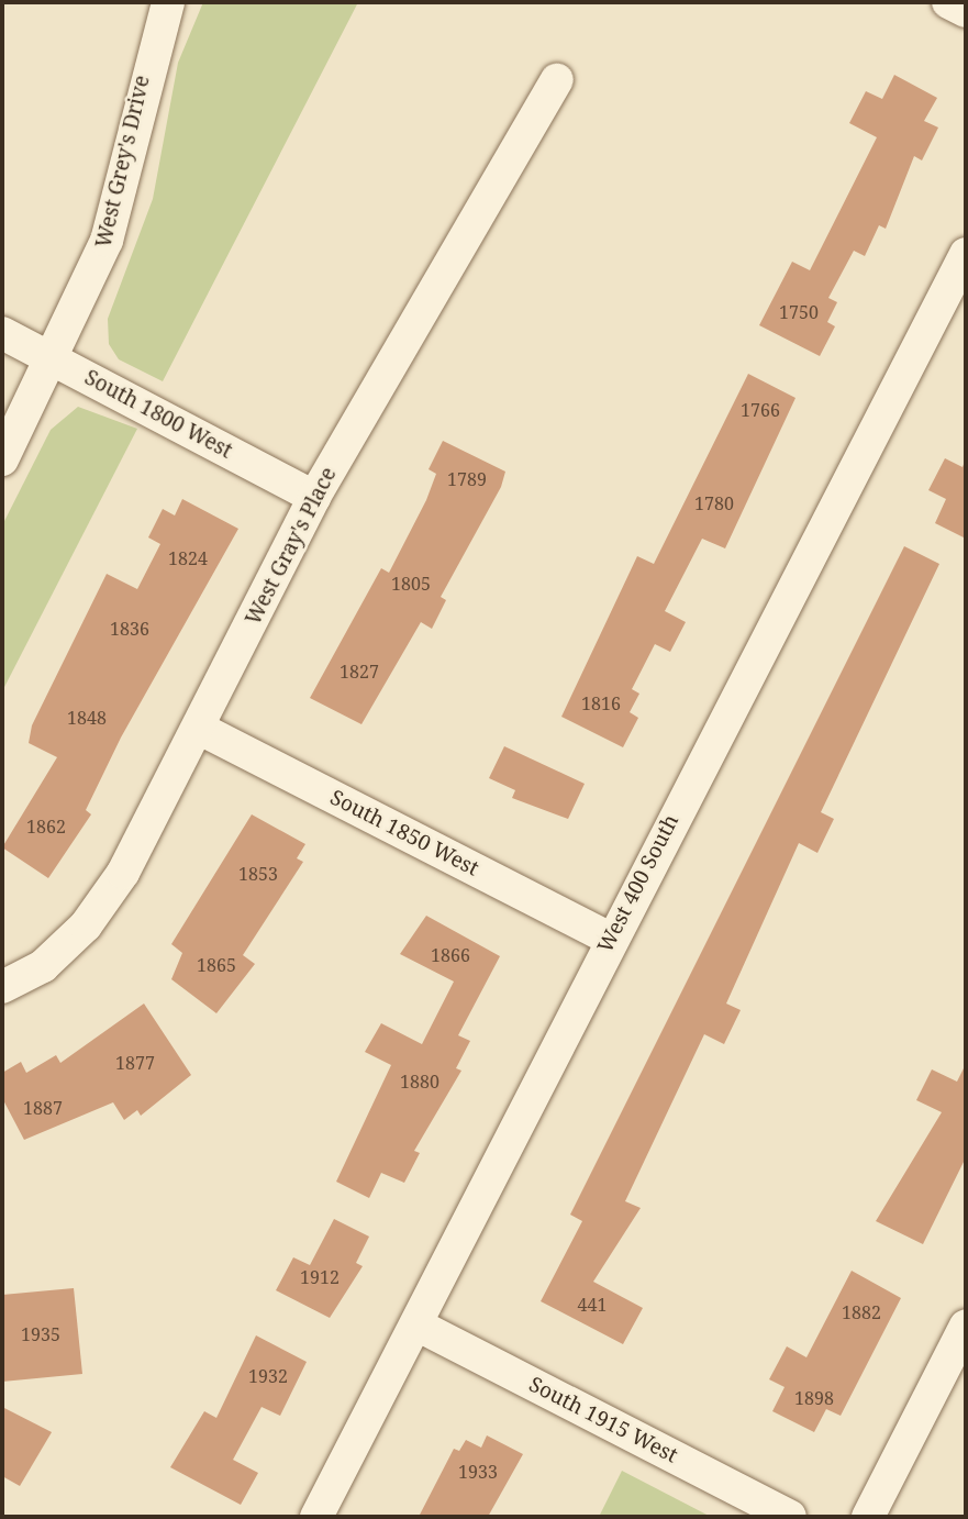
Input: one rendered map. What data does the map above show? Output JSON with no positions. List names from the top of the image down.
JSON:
{
  "streets": {
    "street": [
      "West Grey's Drive",
      "South 1800 West",
      "West Gray's Place",
      "South 1850 West",
      "West 400 South",
      "South 1915 West"
    ]
  },
  "crossings": [
    ["West Grey's Drive", "South 1800 West"],
    ["South 1800 West", "West Gray's Place"],
    ["West Gray's Place", "South 1850 West"],
    ["South 1850 West", "West 400 South"],
    ["West 400 South", "South 1915 West"]
  ],
  "house_numbers": [
    "1750",
    "1766",
    "1789",
    "1780",
    "1824",
    "1805",
    "1836",
    "1827",
    "1816",
    "1848",
    "1862",
    "1853",
    "1866",
    "1865",
    "1877",
    "1880",
    "1887",
    "1912",
    "441",
    "1882",
    "1935",
    "1932",
    "1898",
    "1933"
  ]
}
